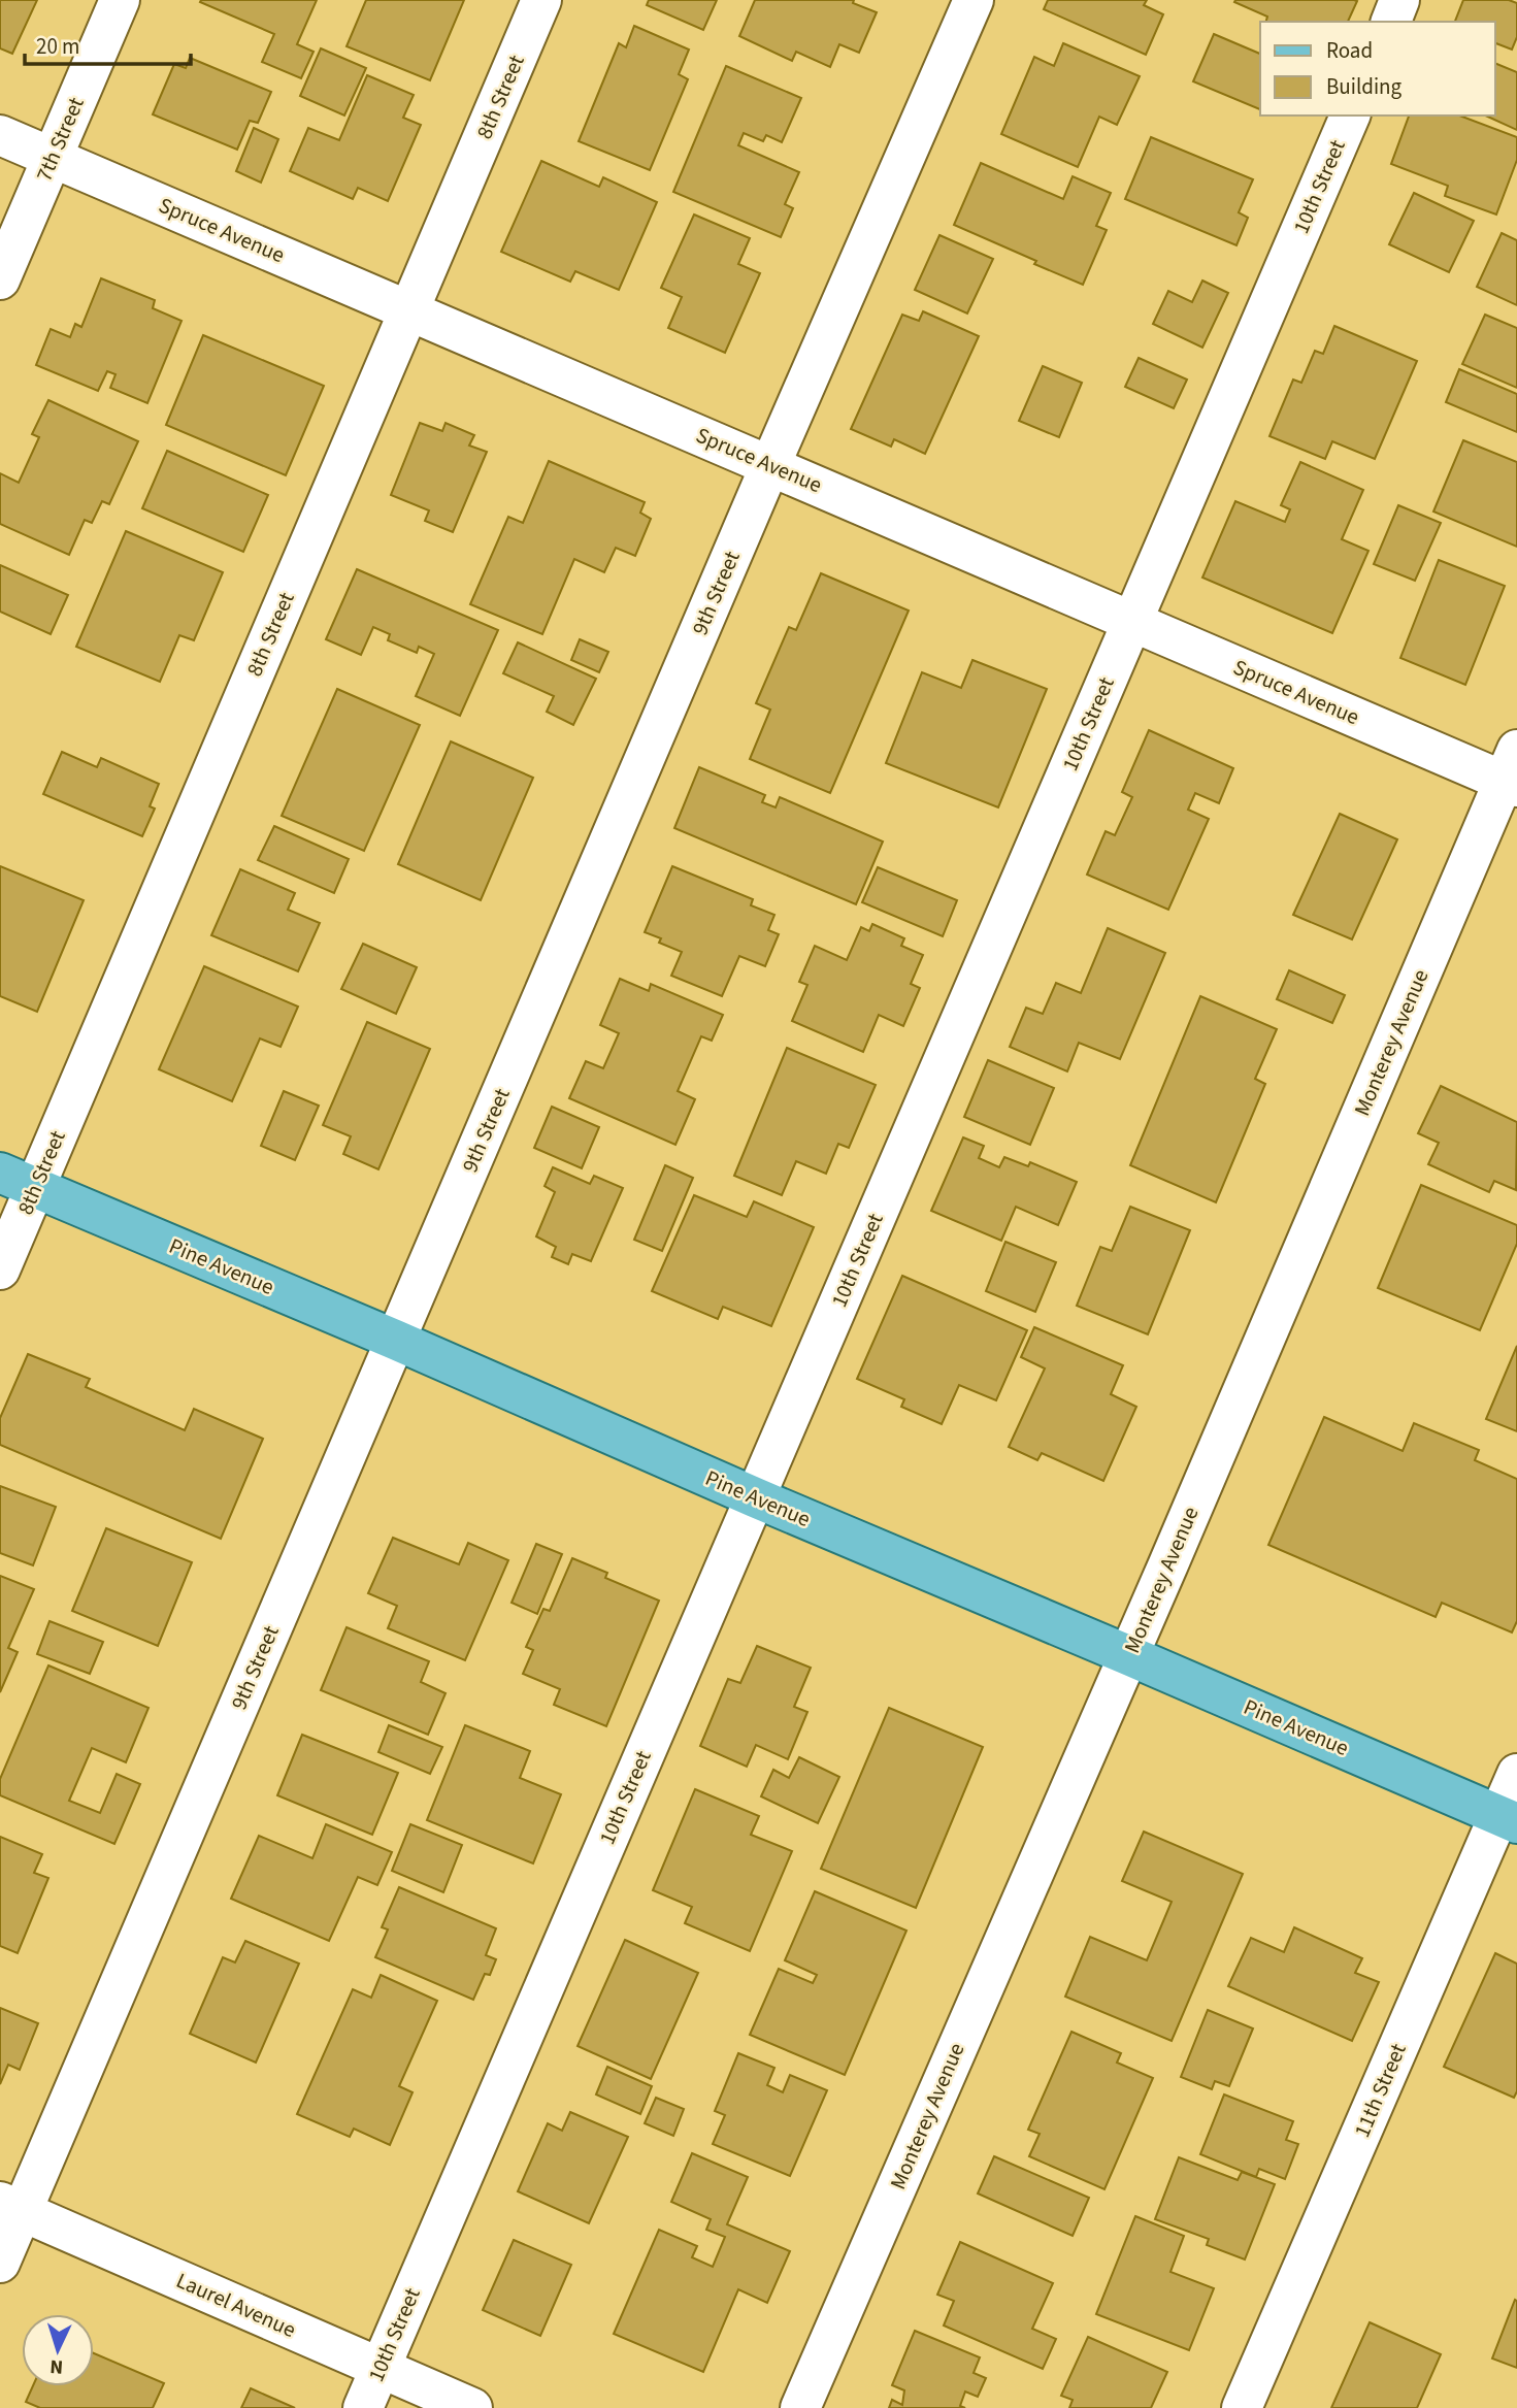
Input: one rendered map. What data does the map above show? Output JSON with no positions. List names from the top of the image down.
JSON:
{
  "streets": {
    "main road": ["Pine Avenue"],
    "street": [
      "8th Street",
      "7th Street",
      "10th Street",
      "Spruce Avenue",
      "9th Street",
      "Monterey Avenue",
      "11th Street",
      "Laurel Avenue"
    ]
  },
  "crossings": [
    ["8th Street", "Spruce Avenue"],
    ["8th Street", "Pine Avenue"],
    ["7th Street", "Spruce Avenue"],
    ["10th Street", "Spruce Avenue"],
    ["10th Street", "Pine Avenue"],
    ["10th Street", "Laurel Avenue"],
    ["Spruce Avenue", "9th Street"],
    ["Spruce Avenue", "Monterey Avenue"],
    ["9th Street", "Pine Avenue"],
    ["9th Street", "Laurel Avenue"],
    ["Monterey Avenue", "Pine Avenue"],
    ["Pine Avenue", "11th Street"]
  ],
  "legend": ["Road", "Building"],
  "scale_bar": "20 m",
  "north": "bottom"
}
